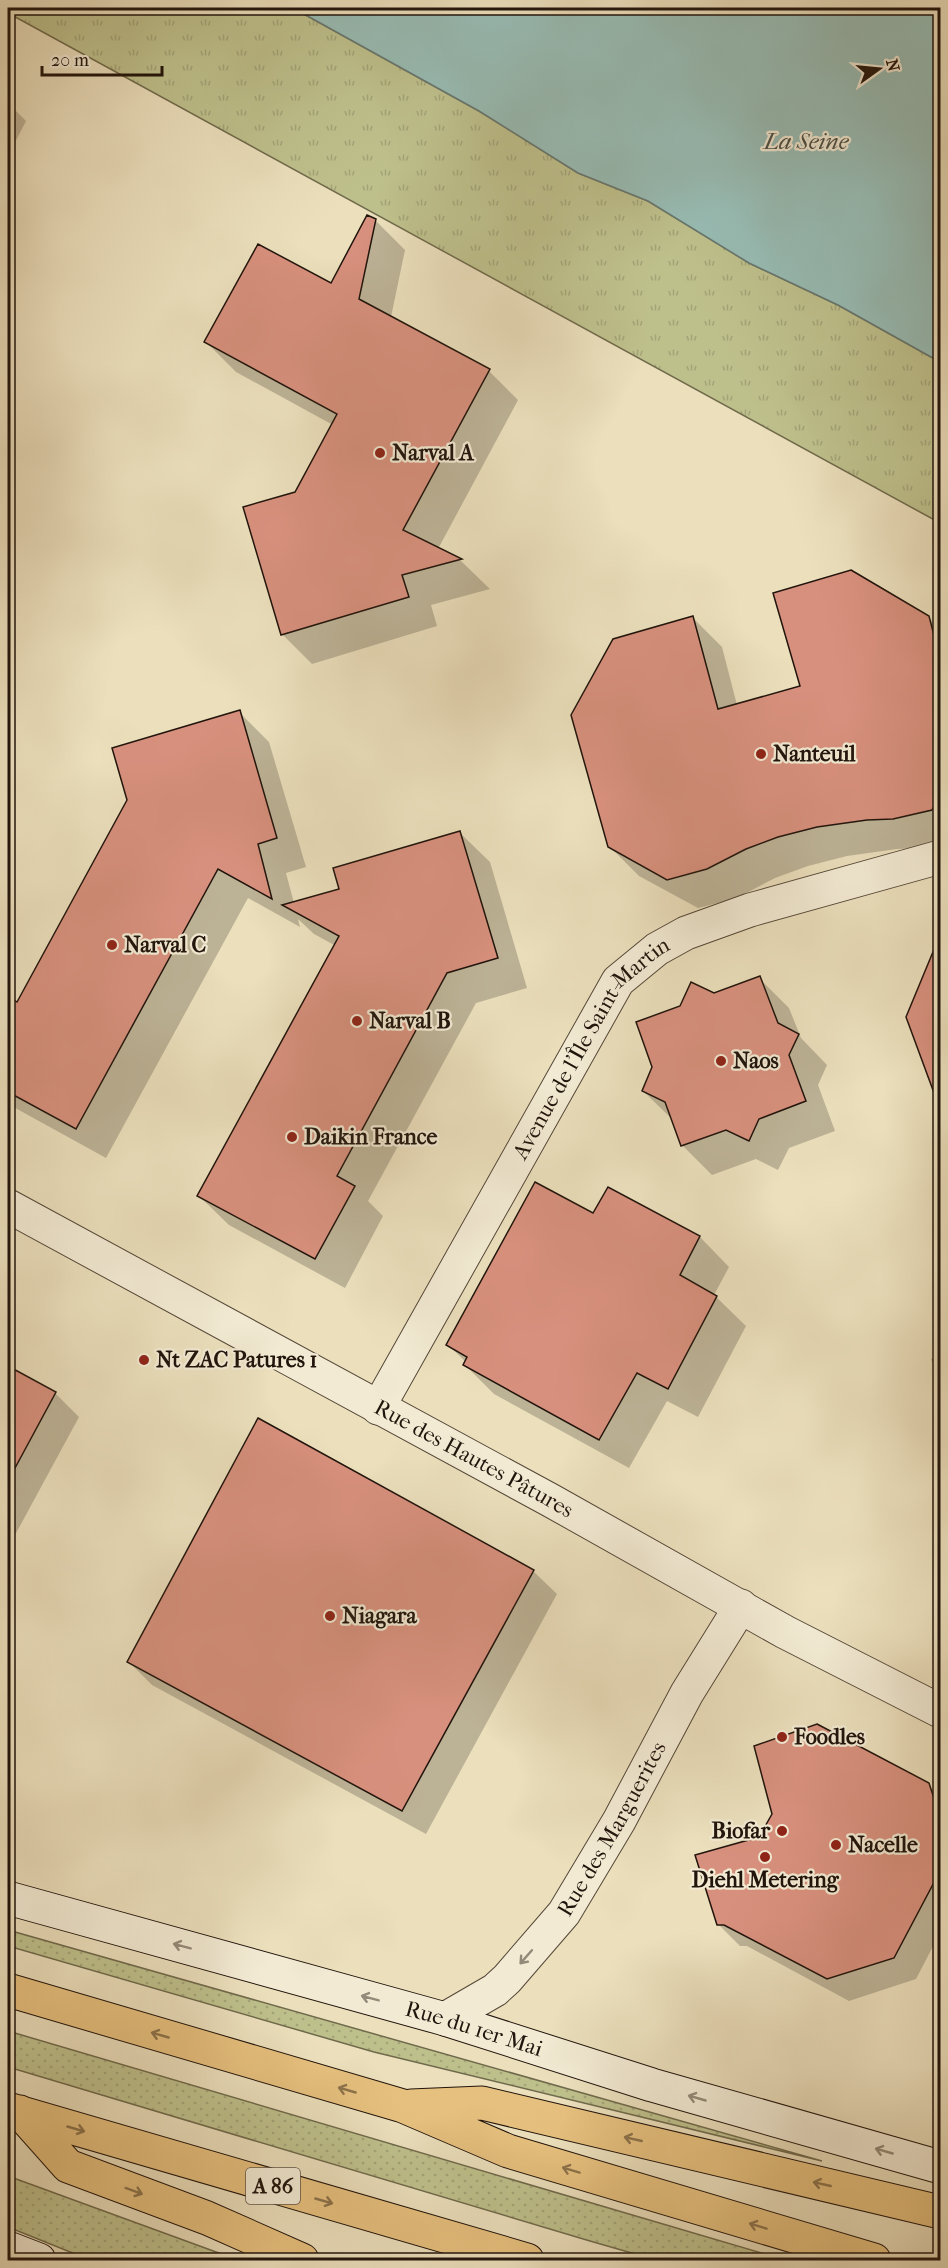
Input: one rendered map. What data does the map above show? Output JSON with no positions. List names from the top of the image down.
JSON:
{
  "streets": {
    "highway": ["A 86"],
    "street": [
      "Avenue de l'Île Saint-Martin",
      "Rue des Hautes Pâtures",
      "Rue des Marguerites",
      "Rue du 1er Mai"
    ]
  },
  "crossings": [
    ["Avenue de l'Île Saint-Martin", "Rue des Hautes Pâtures"],
    ["Rue des Hautes Pâtures", "Rue des Marguerites"],
    ["Rue des Marguerites", "Rue du 1er Mai"]
  ],
  "one_way": ["Rue des Marguerites", "Rue du 1er Mai"],
  "water": ["La Seine"],
  "places": [
    "Narval A",
    "Nanteuil",
    "Narval C",
    "Narval B",
    "Naos",
    "Daikin France",
    "Nt ZAC Patures 1",
    "Niagara",
    "Foodles",
    "Biofar",
    "Nacelle",
    "Diehl Metering"
  ],
  "scale_bar": "20 m",
  "north": "right"
}
